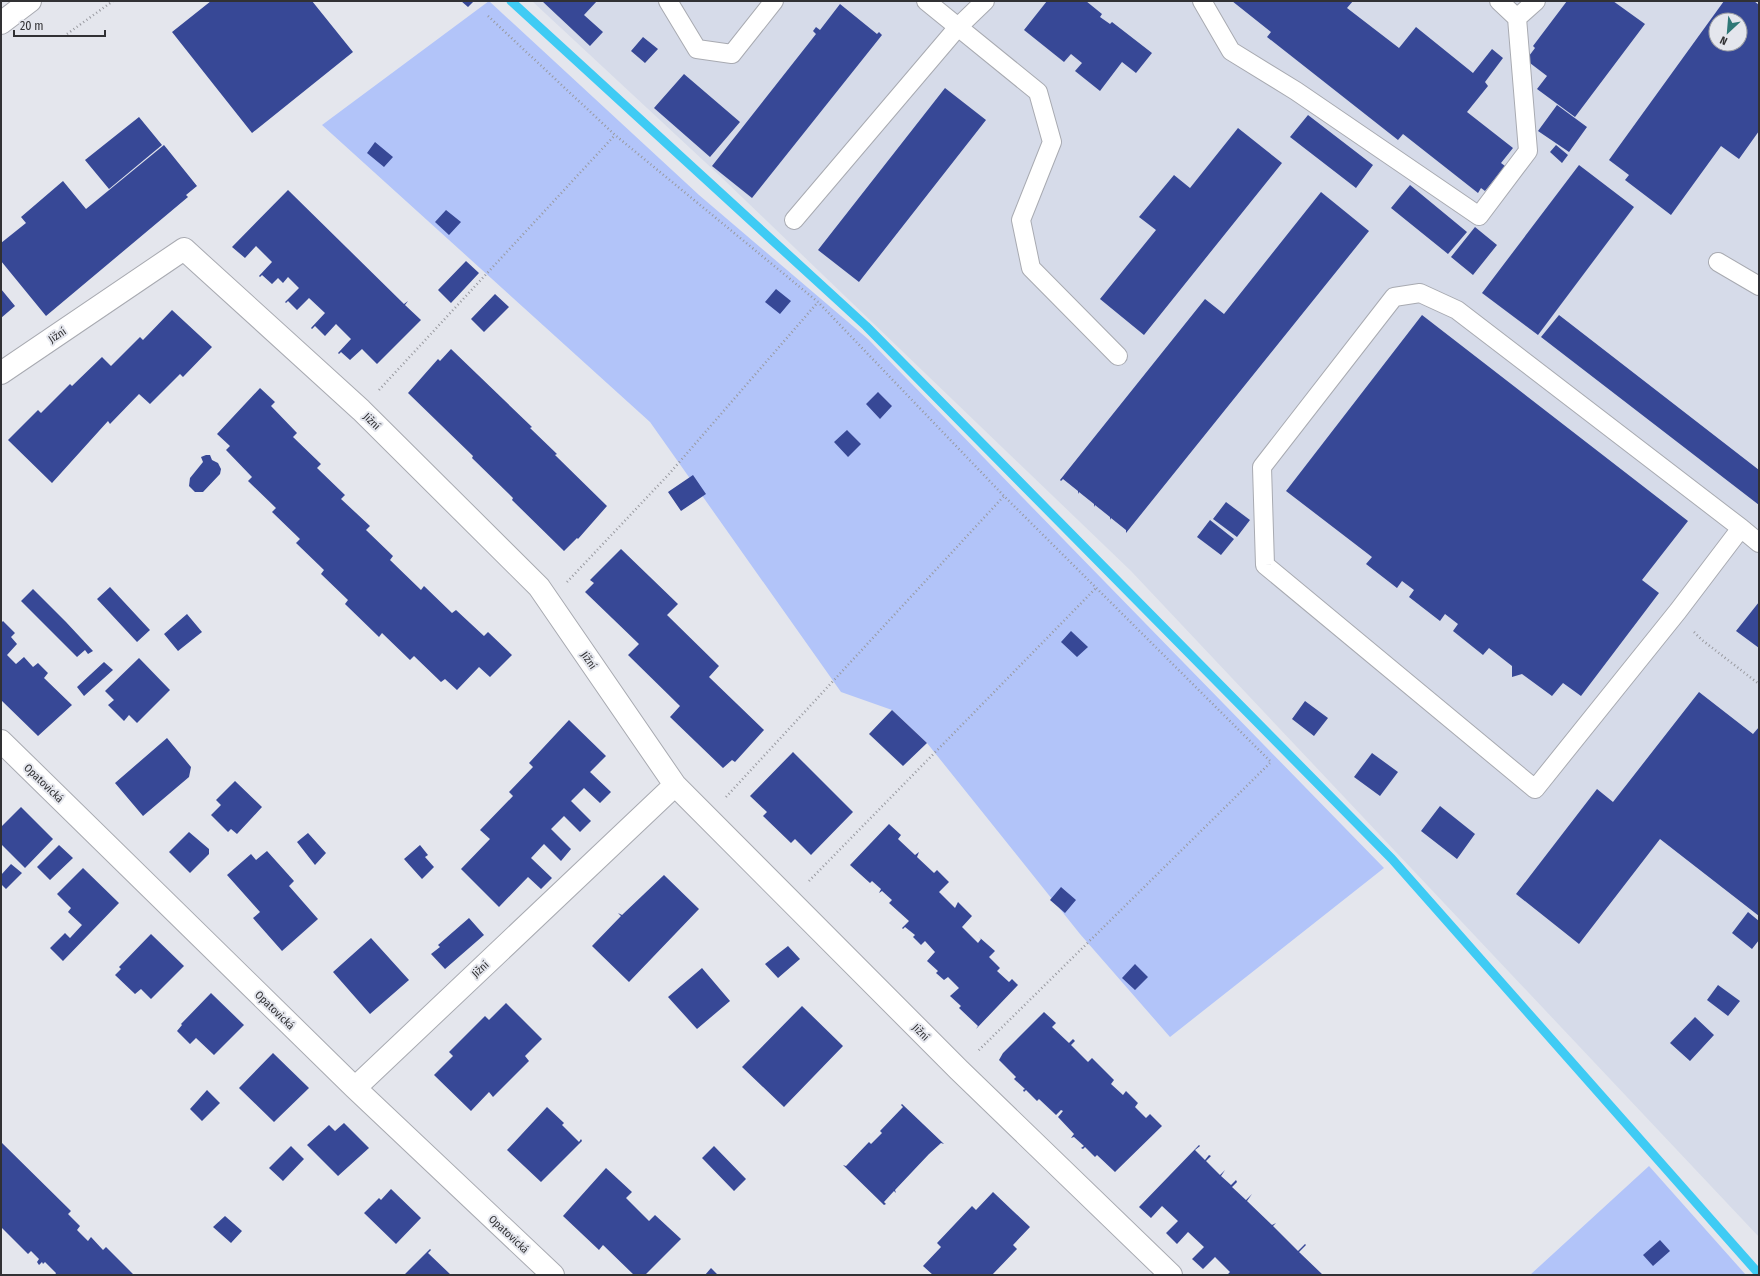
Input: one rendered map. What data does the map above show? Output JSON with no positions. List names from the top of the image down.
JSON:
{
  "streets": {
    "street": ["Jižní", "Opatovická"]
  },
  "crossings": [
    ["Jižní", "Opatovická"]
  ],
  "scale_bar": "20 m",
  "north": "bottom left"
}
